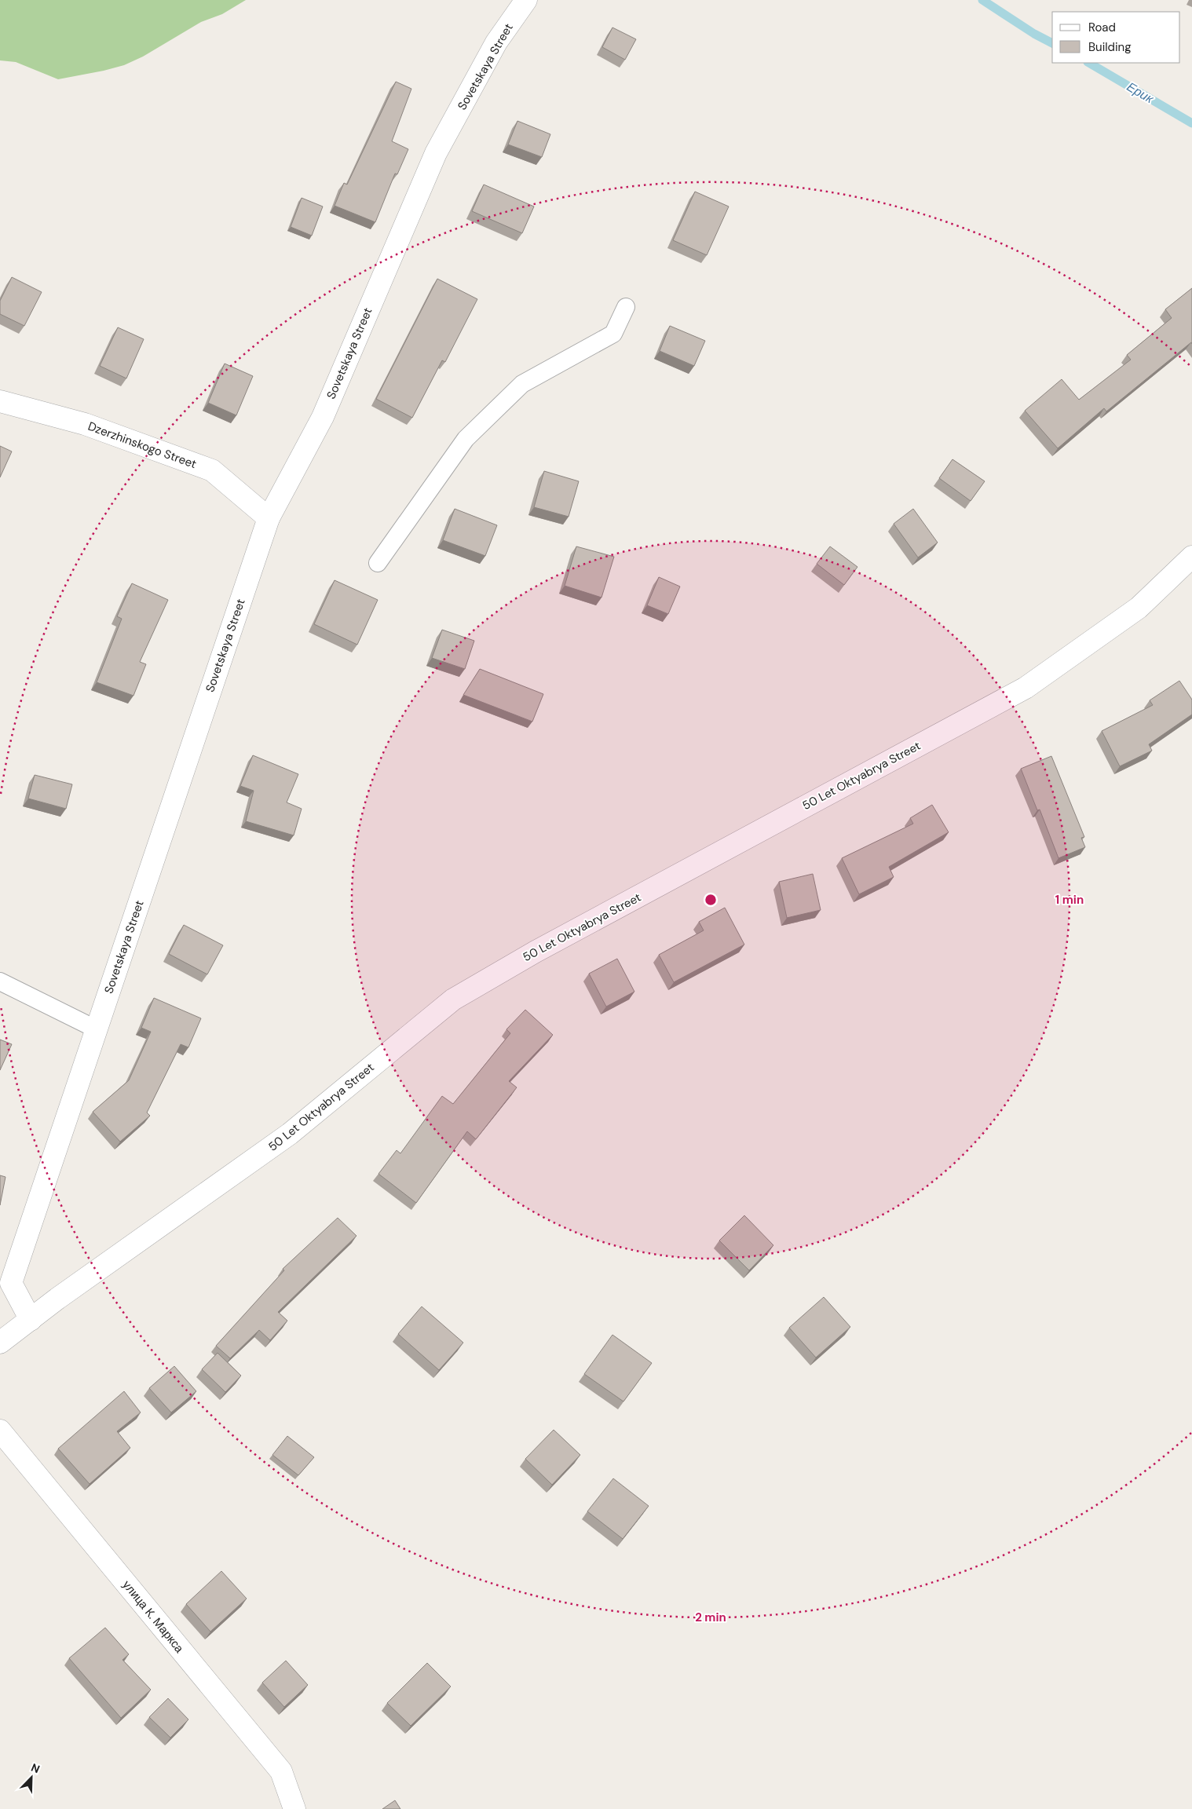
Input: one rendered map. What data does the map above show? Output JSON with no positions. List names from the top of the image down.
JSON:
{
  "streets": {
    "street": [
      "Sovetskaya Street",
      "Dzerzhinskogo Street",
      "50 Let Oktyabrya Street",
      "улица К. Маркса"
    ]
  },
  "crossings": [
    ["Sovetskaya Street", "Dzerzhinskogo Street"],
    ["Sovetskaya Street", "50 Let Oktyabrya Street"]
  ],
  "water": ["Ерик"],
  "legend": ["Road", "Building"],
  "north": "top right",
  "rings": ["1 min", "2 min"]
}
